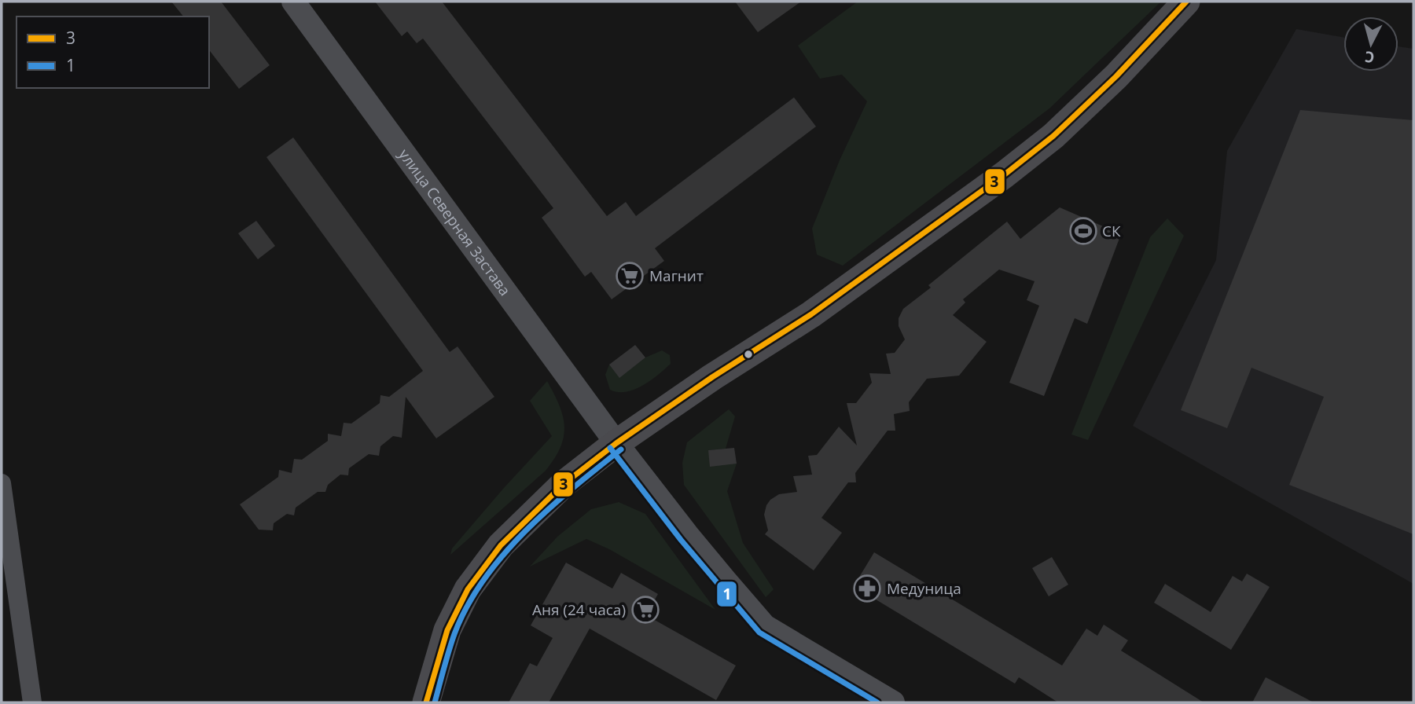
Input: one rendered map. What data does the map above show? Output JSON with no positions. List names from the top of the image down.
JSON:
{
  "streets": {
    "street": ["улица Северная Застава"]
  },
  "places": {
    "sports": ["СК"],
    "supermarket": ["Магнит", "Аня (24 часа)"],
    "pharmacy": ["Медуница"]
  },
  "lines": ["transit line 3", "transit line 1"],
  "legend": ["3", "1"],
  "north": "bottom"
}
